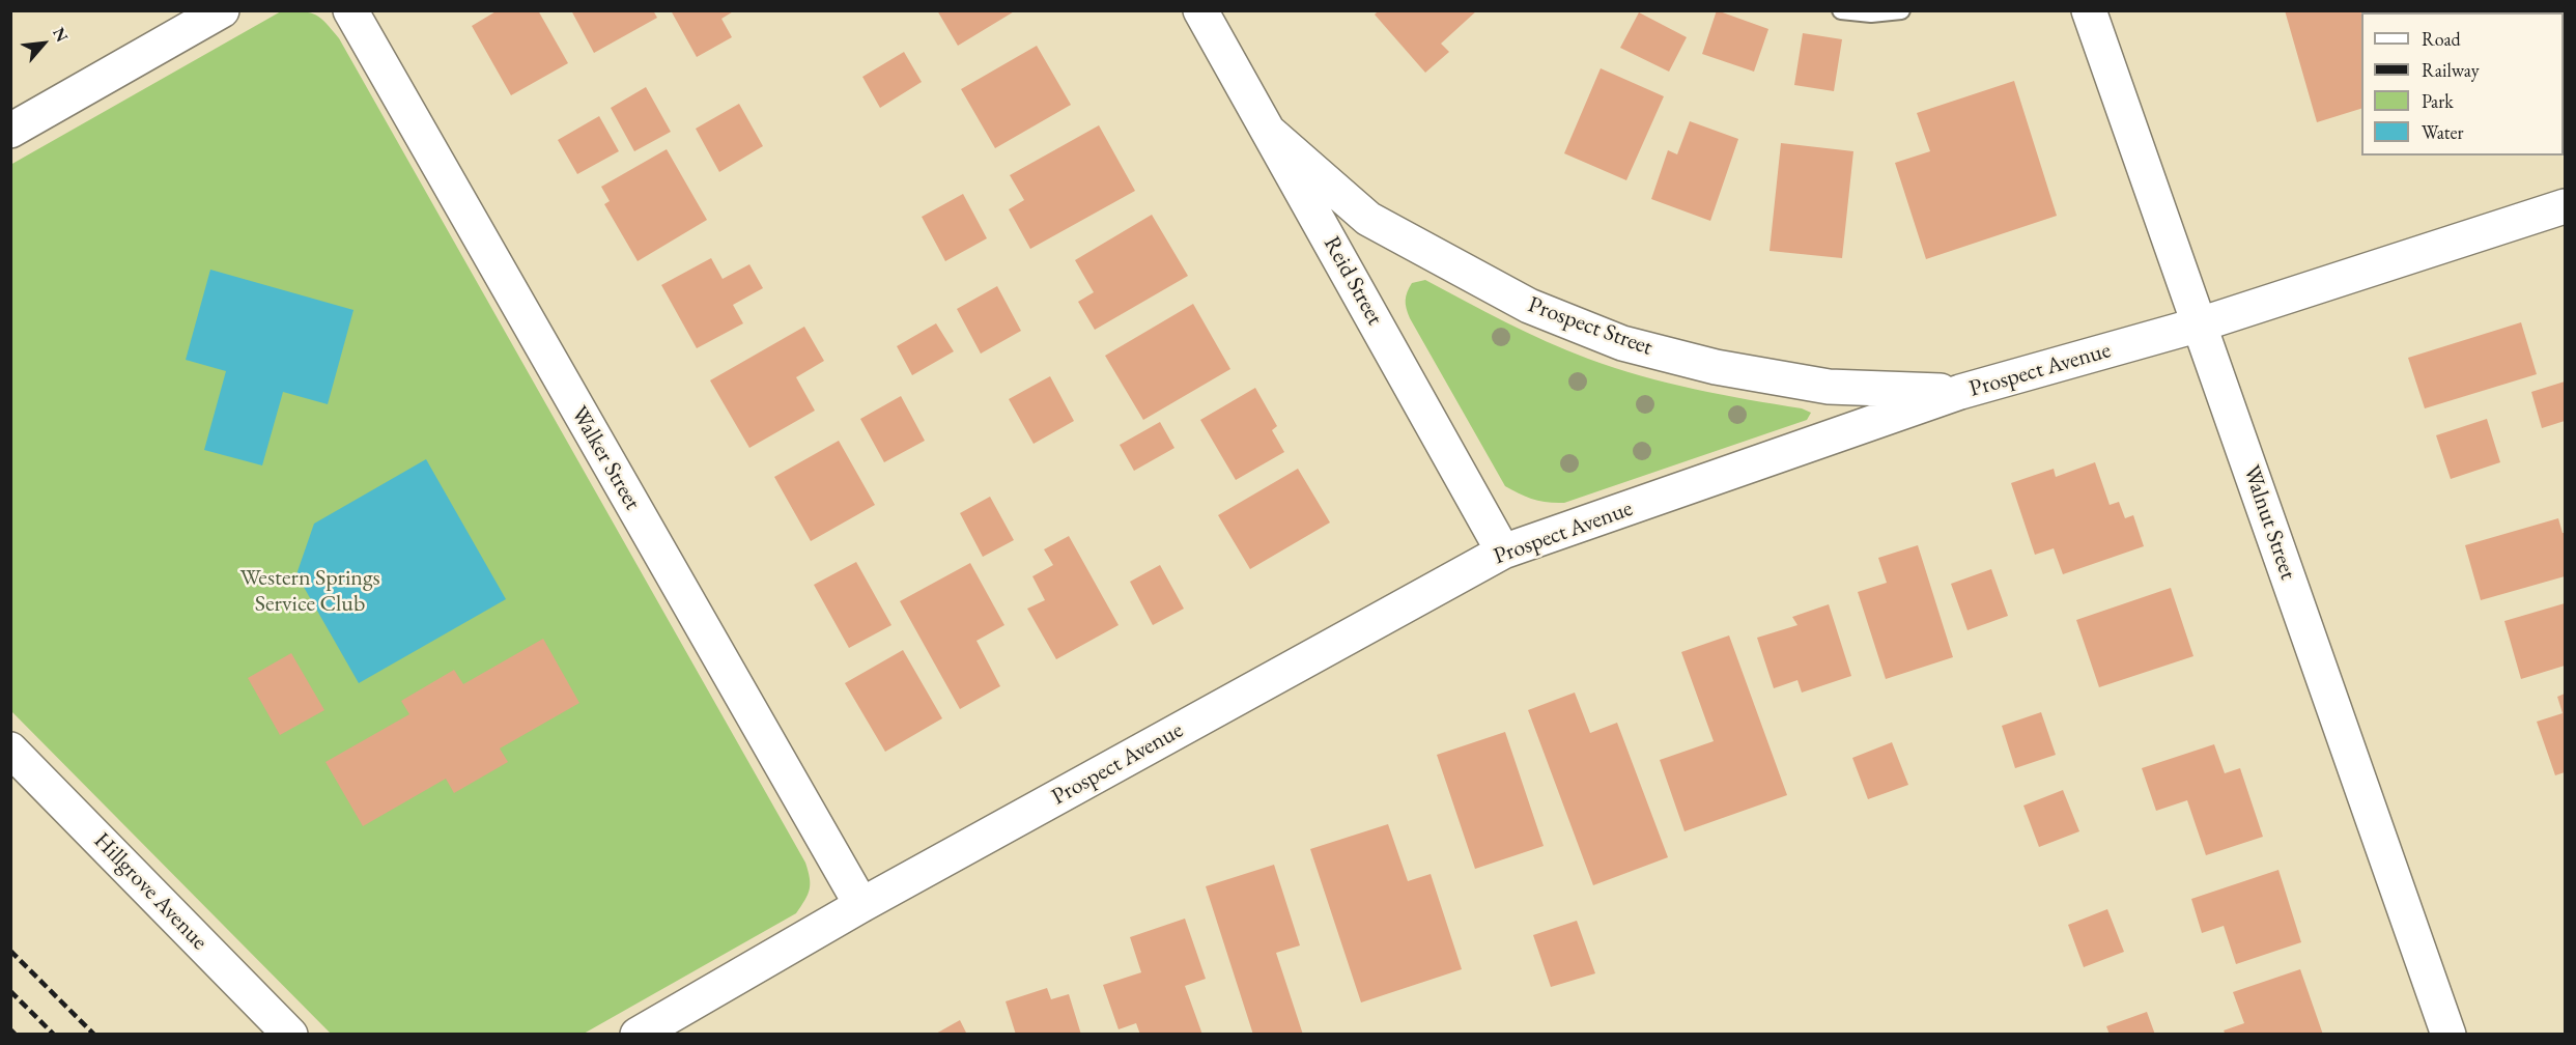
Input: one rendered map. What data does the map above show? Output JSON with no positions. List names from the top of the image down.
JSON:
{
  "streets": {
    "street": [
      "Reid Street",
      "Prospect Street",
      "Prospect Avenue",
      "Walker Street",
      "Walnut Street",
      "Hillgrove Avenue"
    ]
  },
  "crossings": [
    ["Reid Street", "Prospect Street"],
    ["Reid Street", "Prospect Avenue"],
    ["Prospect Street", "Prospect Avenue"],
    ["Prospect Avenue", "Walker Street"],
    ["Prospect Avenue", "Walnut Street"]
  ],
  "parks": ["Western Springs Service Club"],
  "legend": [
    "Road",
    "Railway",
    "Park",
    "Water"
  ],
  "north": "top right"
}
